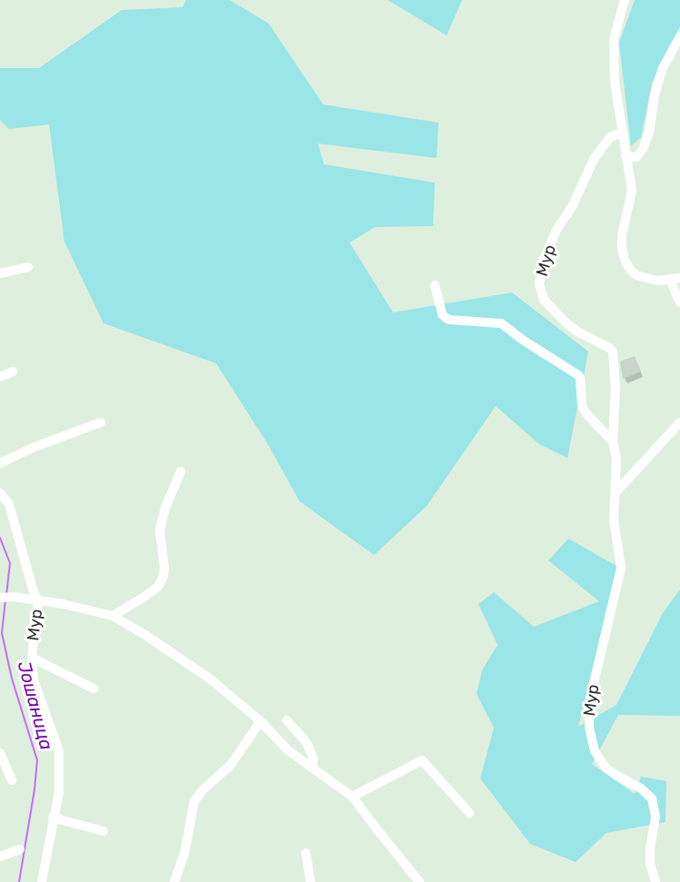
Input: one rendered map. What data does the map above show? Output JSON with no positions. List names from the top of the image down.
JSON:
{
  "streets": {
    "street": ["Мур"]
  },
  "water": ["Јошаница"]
}
